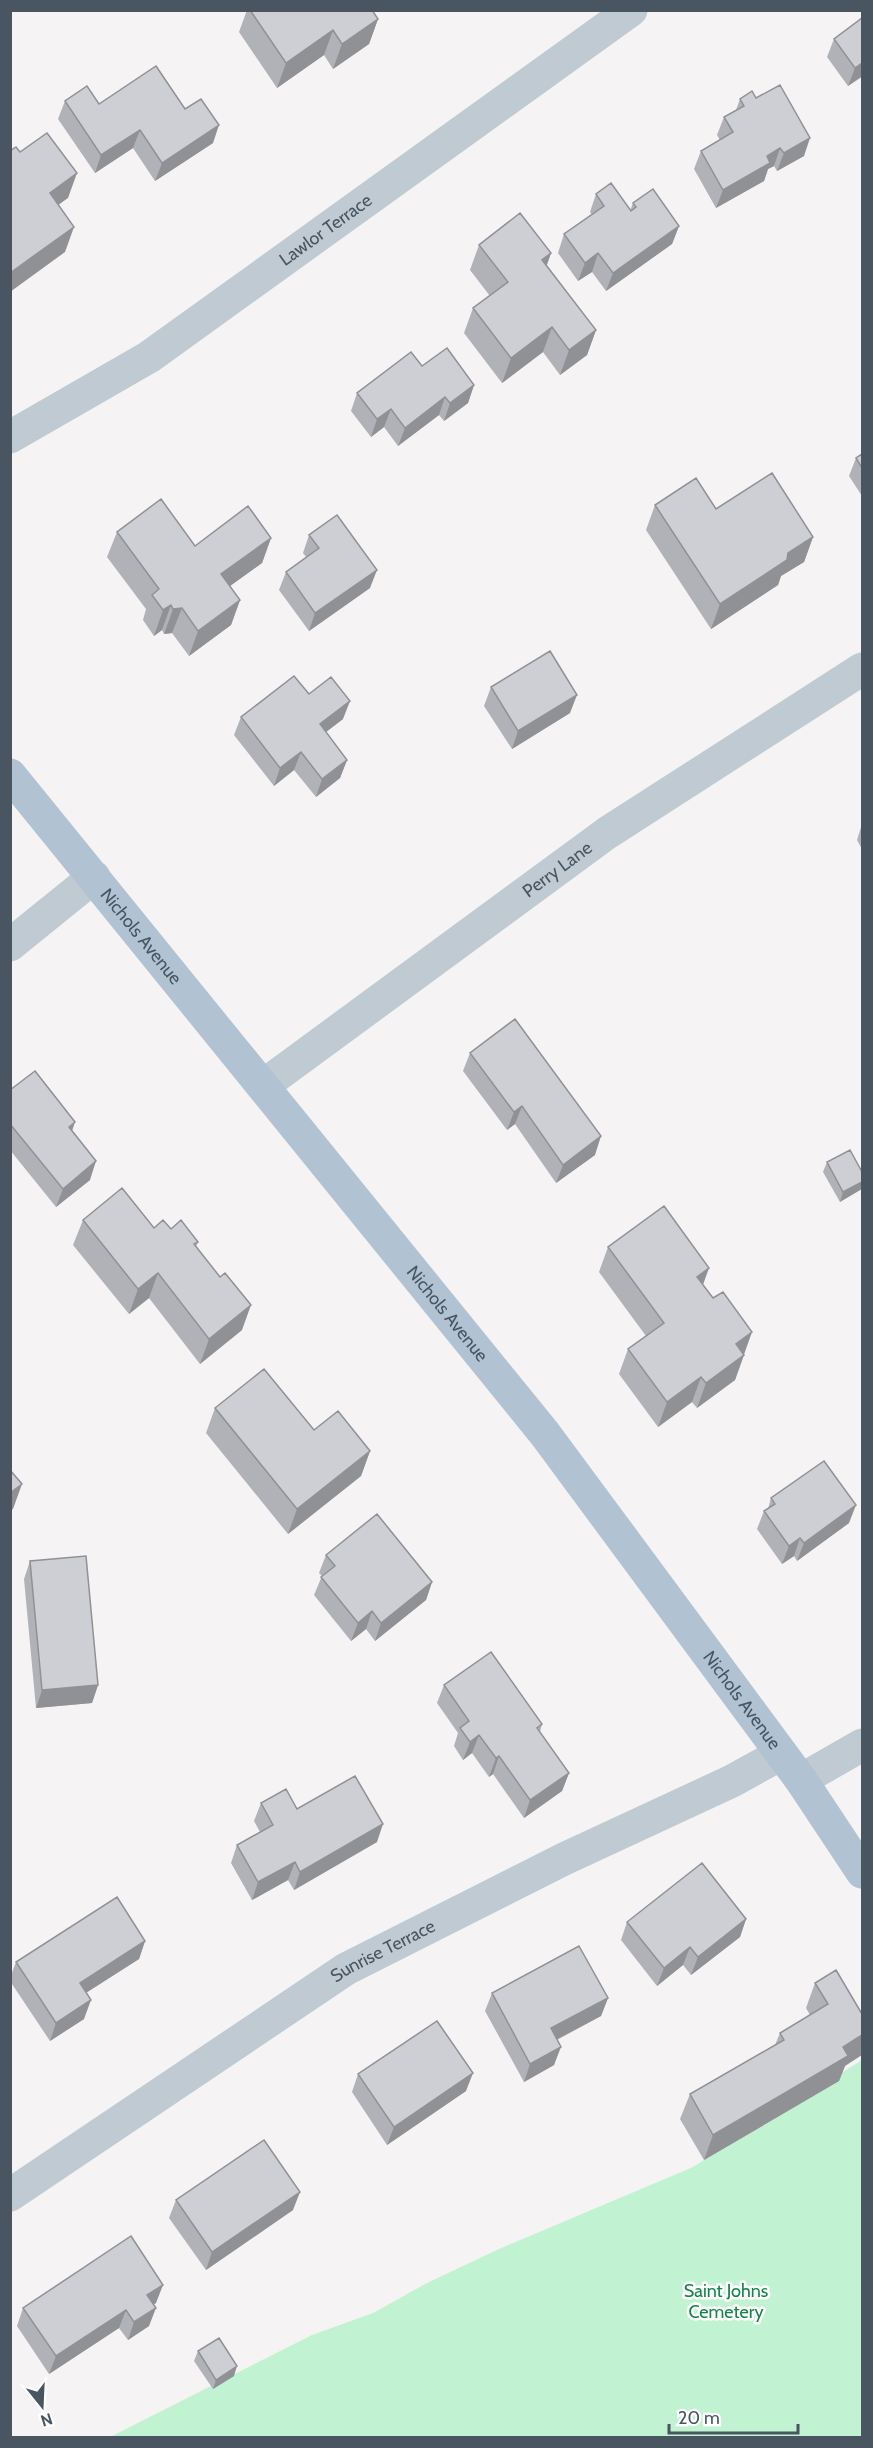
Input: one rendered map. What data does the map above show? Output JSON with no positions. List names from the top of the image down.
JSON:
{
  "streets": {
    "main road": ["Nichols Avenue"],
    "street": ["Lawlor Terrace", "Perry Lane", "Sunrise Terrace"]
  },
  "crossings": [
    ["Perry Lane", "Nichols Avenue"],
    ["Nichols Avenue", "Sunrise Terrace"]
  ],
  "parks": ["Saint Johns Cemetery"],
  "scale_bar": "20 m",
  "north": "bottom"
}
